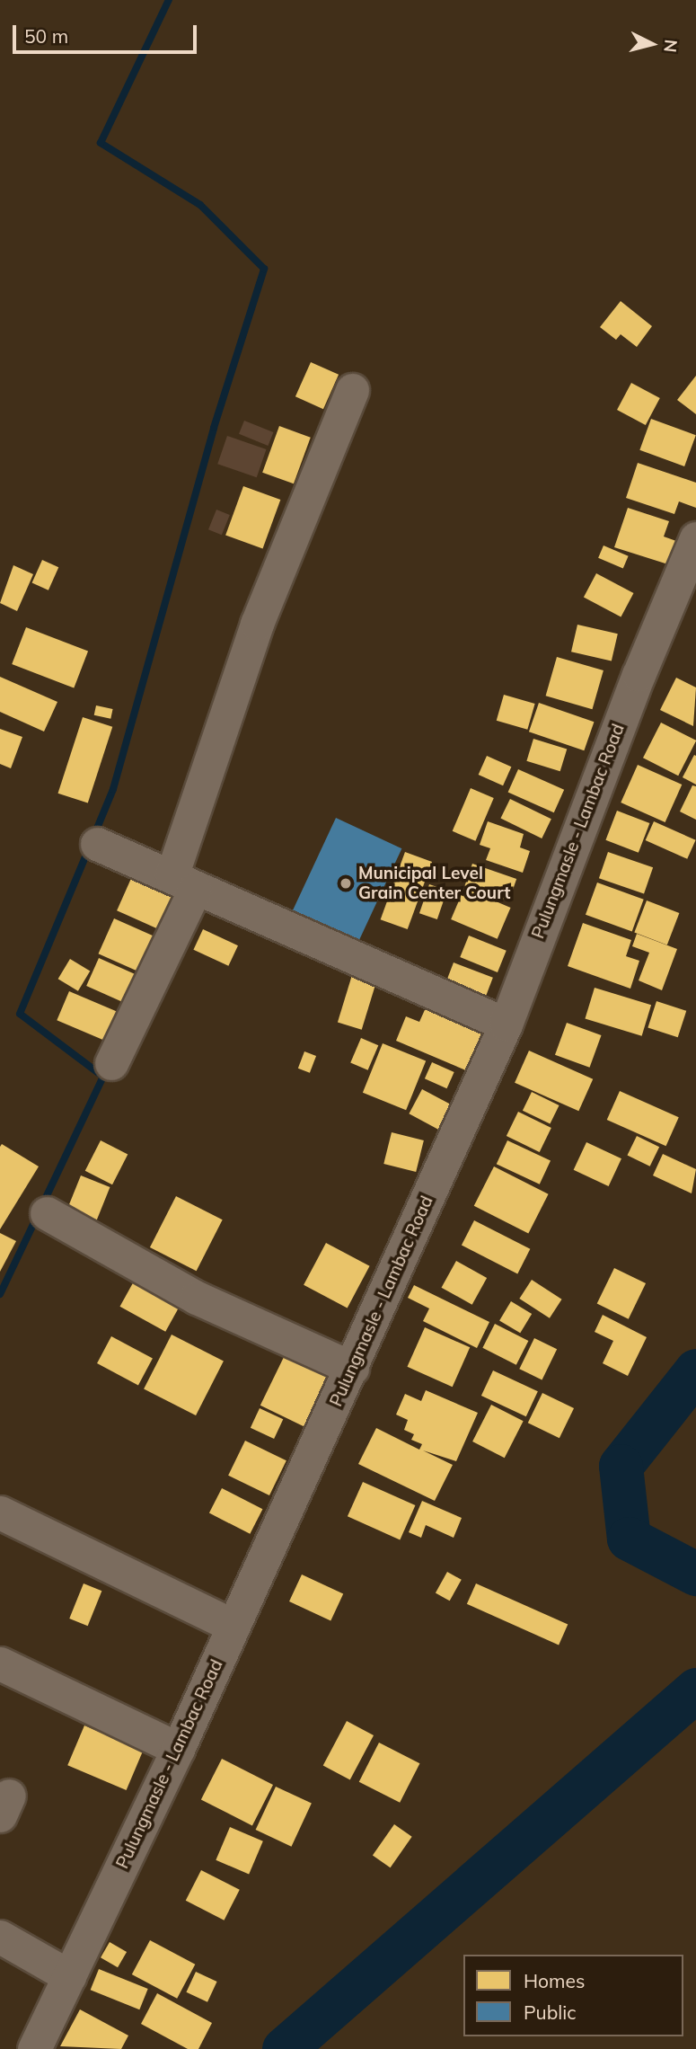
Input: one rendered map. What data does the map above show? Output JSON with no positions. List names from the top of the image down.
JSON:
{
  "streets": {
    "street": ["Pulungmasle - Lambac Road"]
  },
  "places": ["Municipal Level Grain Center Court"],
  "legend": ["Homes", "Public"],
  "scale_bar": "50 m",
  "north": "right"
}
